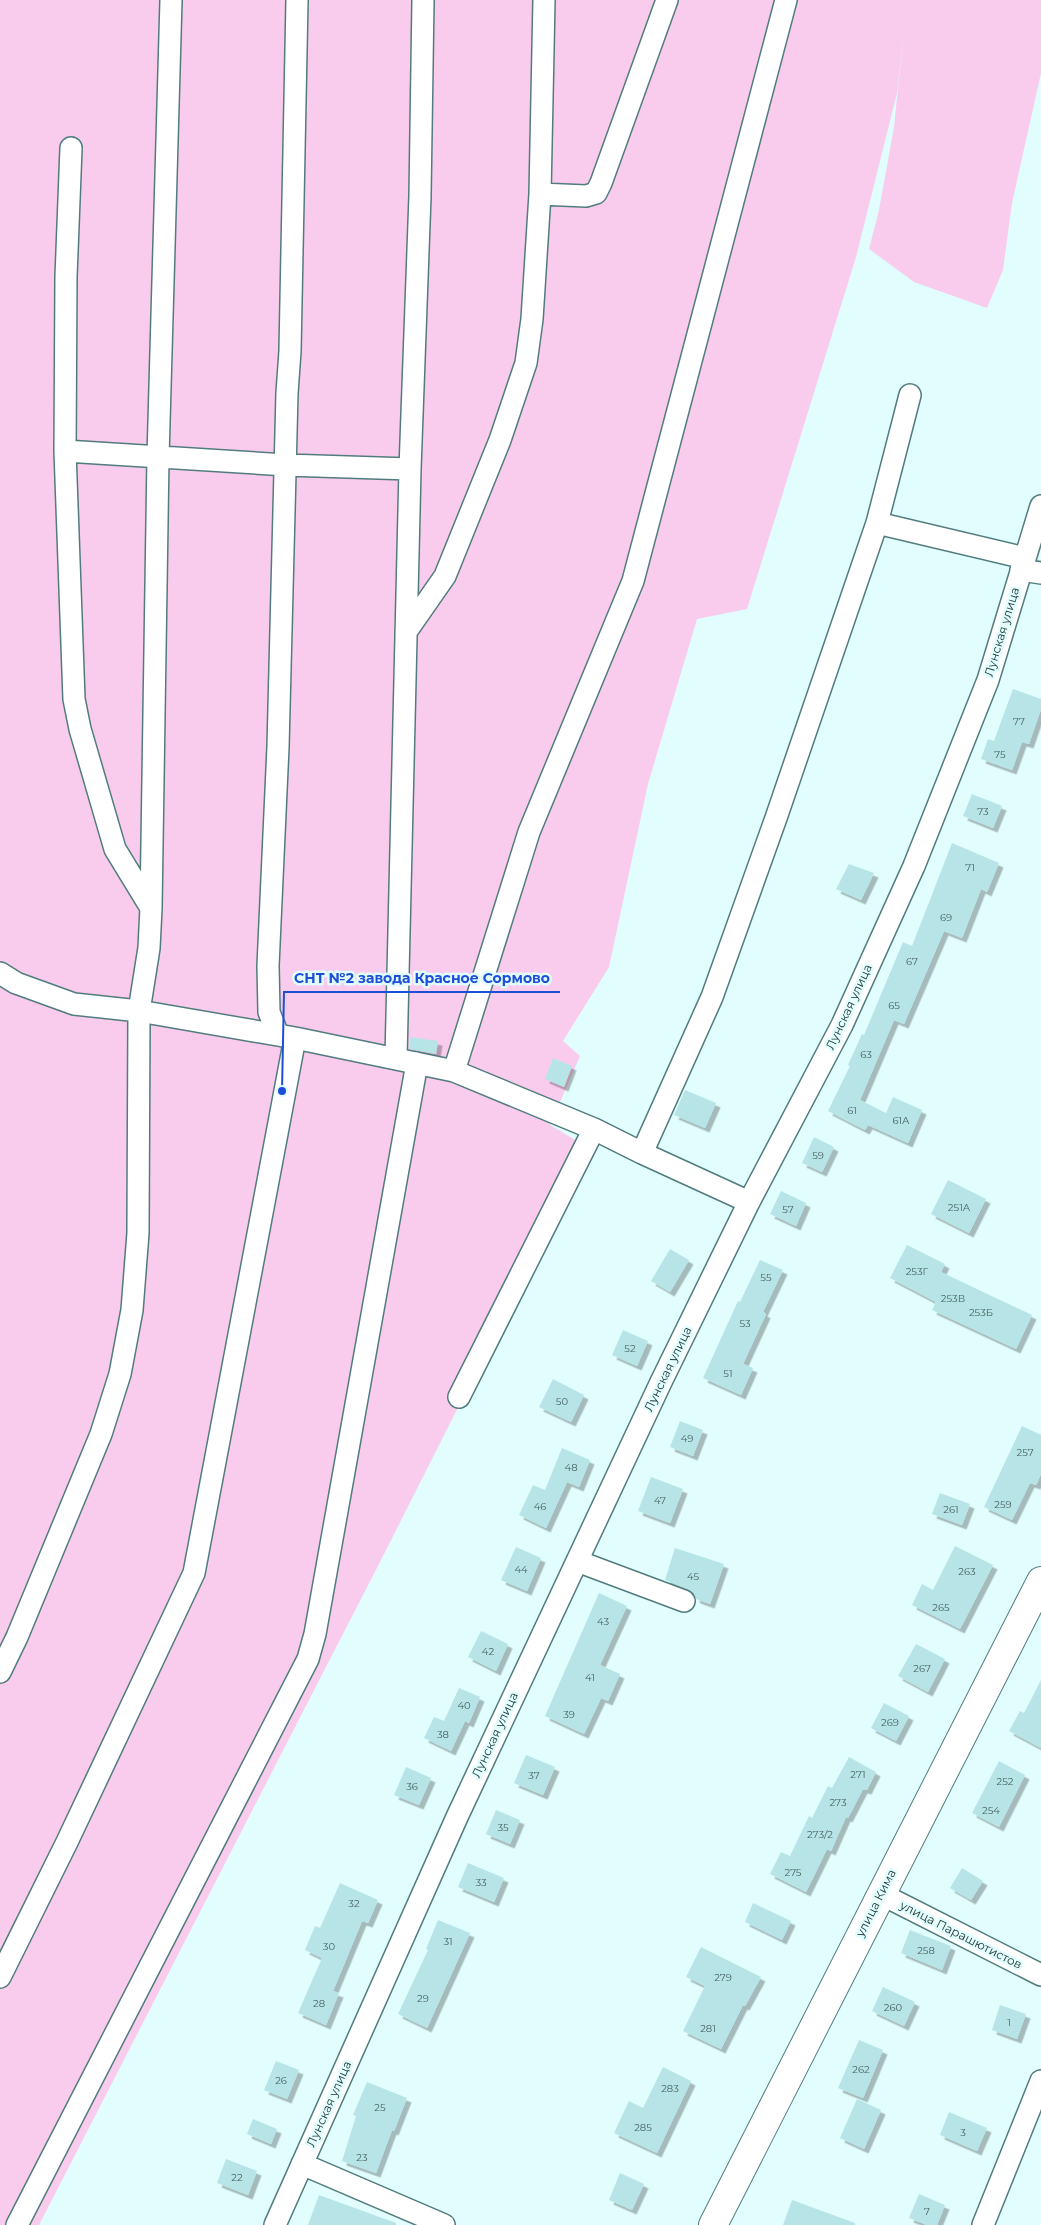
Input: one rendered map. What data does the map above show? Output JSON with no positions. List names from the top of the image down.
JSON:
{
  "streets": {
    "main road": ["улица Кима"],
    "street": ["Лунская улица", "улица Парашютистов"]
  },
  "crossings": [
    ["улица Кима", "улица Парашютистов"]
  ],
  "places": ["СНТ №2 завода Красное Сормово"],
  "house_numbers": [
    "77",
    "75",
    "73",
    "71",
    "69",
    "67",
    "65",
    "63",
    "61",
    "61А",
    "59",
    "251А",
    "57",
    "253Г",
    "55",
    "253В",
    "253Б",
    "53",
    "52",
    "51",
    "50",
    "49",
    "257",
    "48",
    "47",
    "259",
    "46",
    "261",
    "44",
    "263",
    "45",
    "265",
    "43",
    "42",
    "267",
    "41",
    "40",
    "39",
    "269",
    "38",
    "271",
    "37",
    "252",
    "36",
    "273",
    "254",
    "35",
    "273/2",
    "275",
    "33",
    "32",
    "31",
    "30",
    "258",
    "279",
    "29",
    "28",
    "260",
    "1",
    "281",
    "262",
    "26",
    "283",
    "25",
    "285",
    "3",
    "23",
    "22",
    "7"
  ]
}
